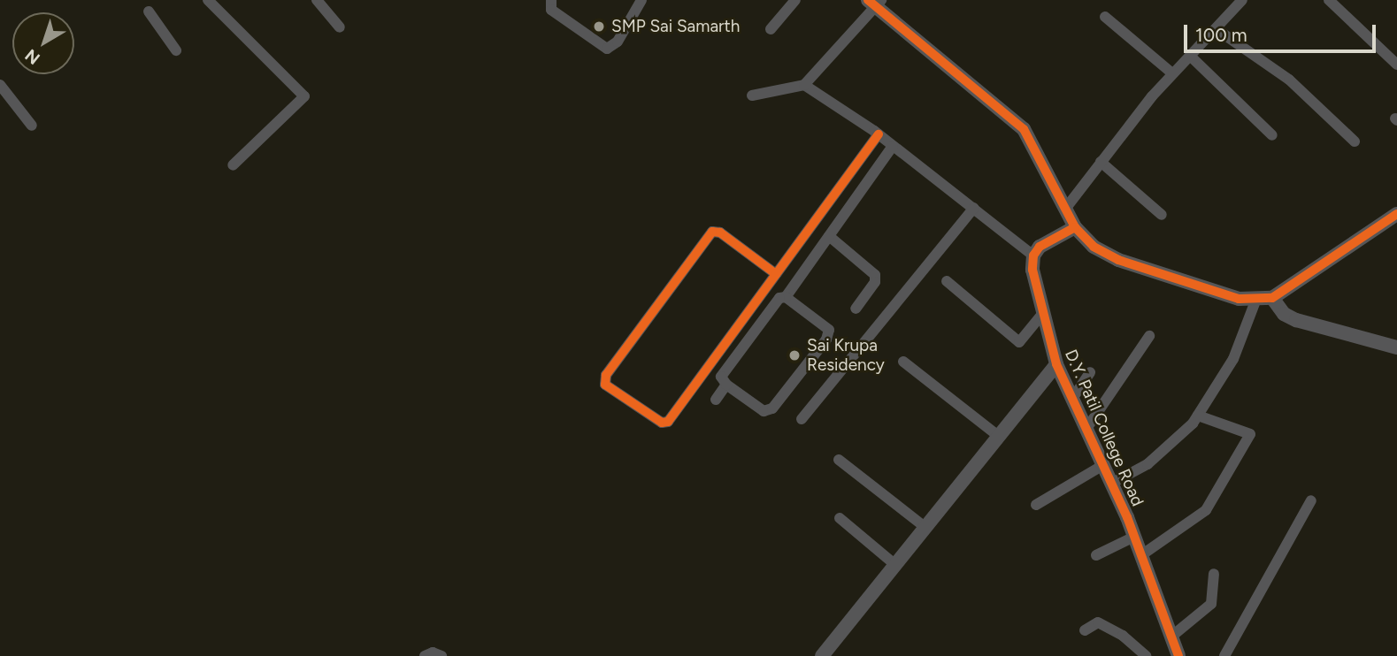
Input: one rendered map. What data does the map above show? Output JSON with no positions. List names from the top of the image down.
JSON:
{
  "streets": {
    "street": ["D.Y. Patil College Road"]
  },
  "places": ["SMP Sai Samarth", "Sai Krupa Residency"],
  "scale_bar": "100 m",
  "north": "bottom left"
}
